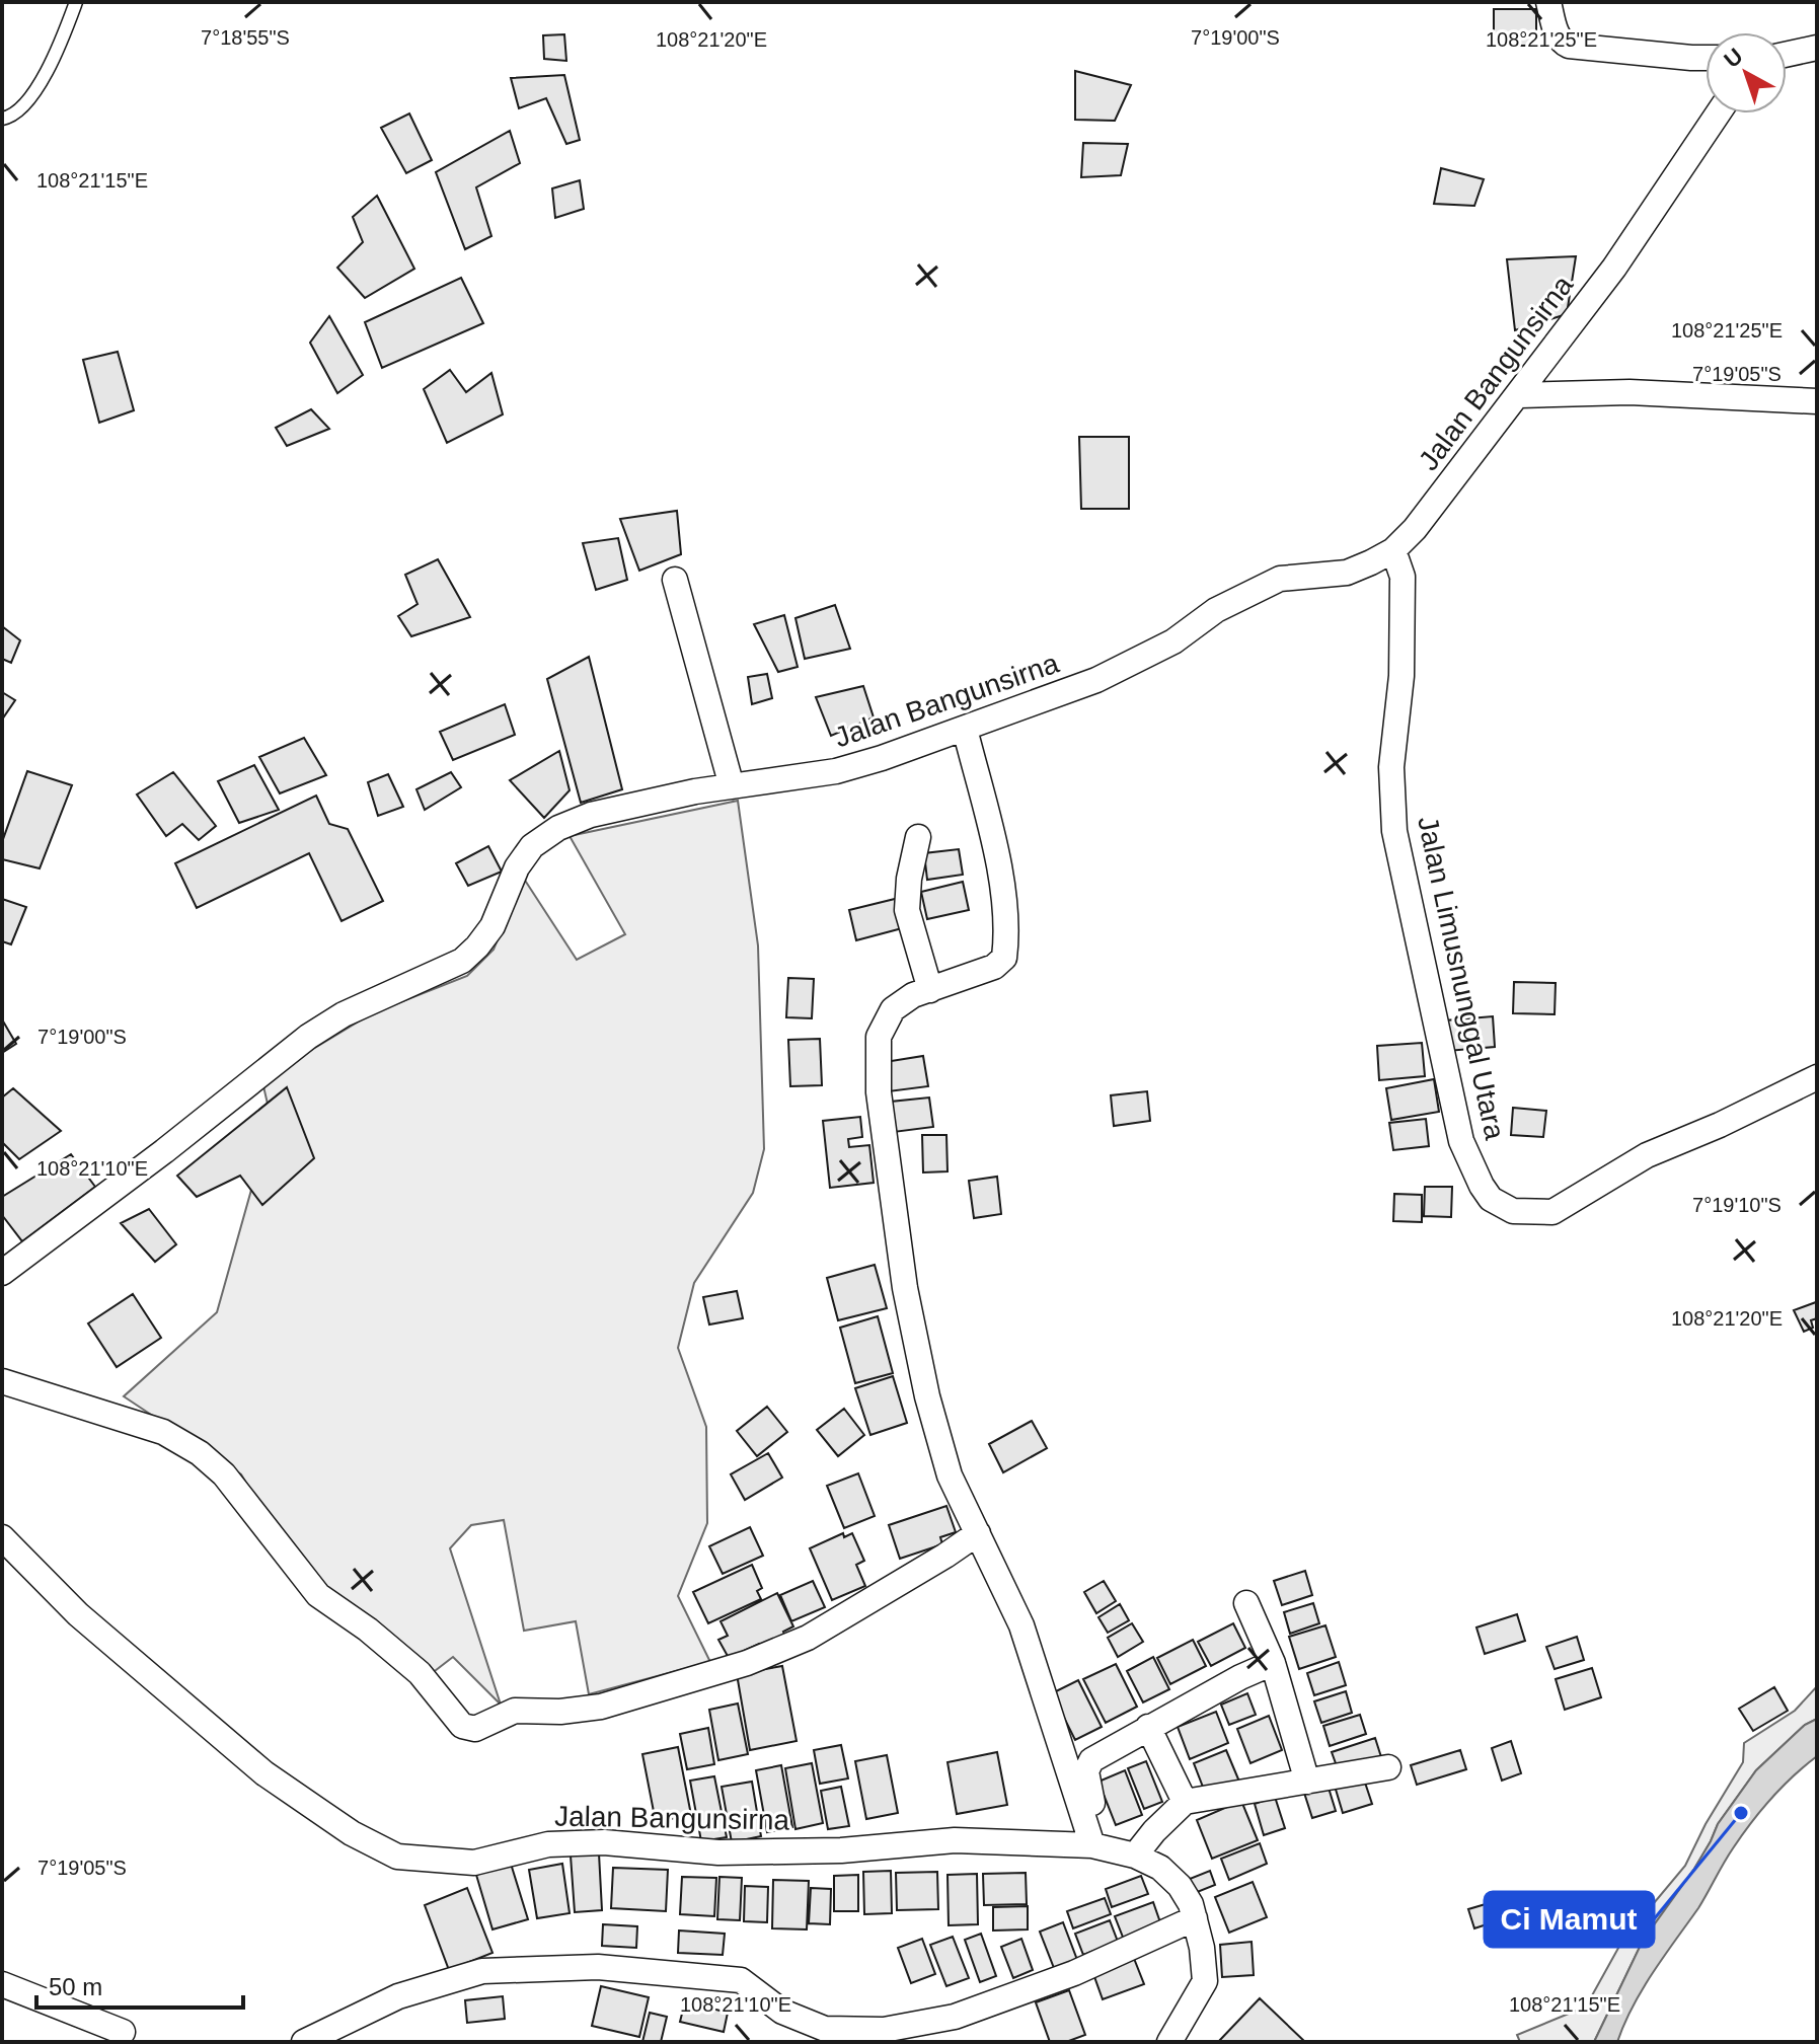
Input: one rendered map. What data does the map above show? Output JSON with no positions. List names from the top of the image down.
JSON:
{
  "streets": {
    "street": ["Jalan Bangunsirna", "Jalan Limusnunggal Utara"]
  },
  "crossings": [
    ["Jalan Bangunsirna", "Jalan Limusnunggal Utara"]
  ],
  "places": ["Ci Mamut"],
  "scale_bar": "50 m",
  "north": "top left",
  "coordinates": [
    "7°18'55\"S",
    "7°19'00\"S",
    "108°21'20\"E",
    "108°21'25\"E",
    "108°21'15\"E",
    "7°19'05\"S",
    "108°21'10\"E",
    "7°19'10\"S"
  ]
}
